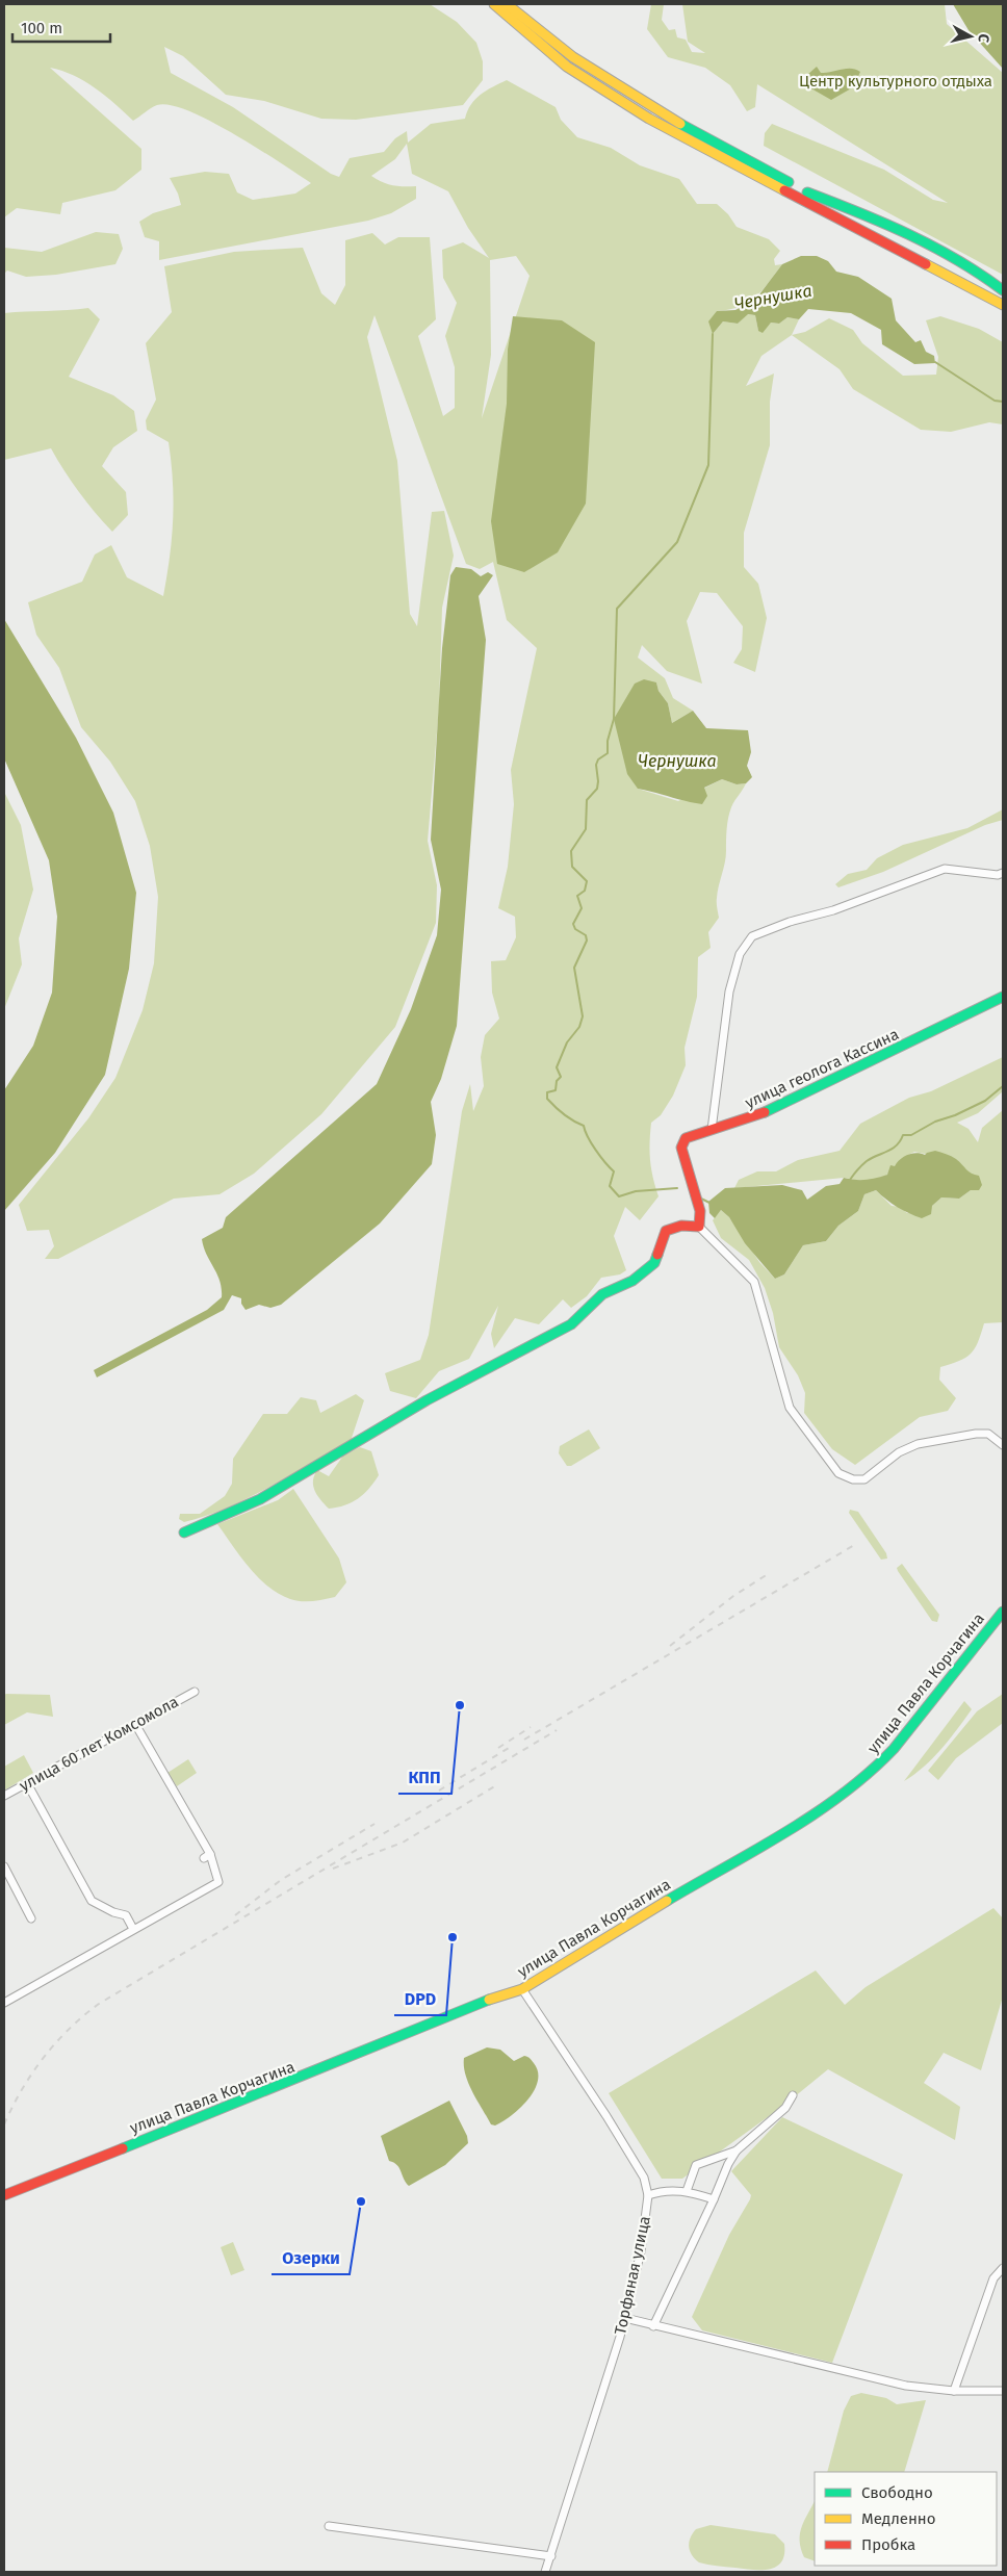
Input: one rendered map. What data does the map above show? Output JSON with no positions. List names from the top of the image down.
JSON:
{
  "streets": {
    "main road": ["улица геолога Кассина", "улица Павла Корчагина"],
    "street": ["улица 60 лет Комсомола", "Торфяная улица"]
  },
  "crossings": [
    ["улица Павла Корчагина", "Торфяная улица"]
  ],
  "water": ["Чернушка"],
  "parks": ["Центр культурного отдыха"],
  "places": ["КПП", "DPD", "Озерки"],
  "legend": ["Свободно", "Медленно", "Пробка"],
  "scale_bar": "100 m",
  "north": "right"
}
